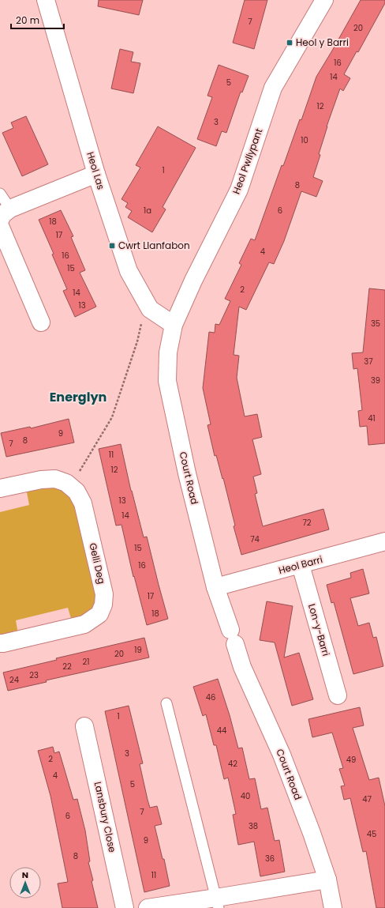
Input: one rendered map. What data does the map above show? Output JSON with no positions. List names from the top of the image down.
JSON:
{
  "streets": {
    "street": [
      "Heol Pwllypant",
      "Heol Las",
      "Court Road",
      "Gelli Deg",
      "Heol Barri",
      "Lon-y-Barri",
      "Lansbury Close"
    ]
  },
  "crossings": [
    ["Heol Pwllypant", "Heol Las"],
    ["Heol Pwllypant", "Court Road"],
    ["Heol Las", "Court Road"],
    ["Court Road", "Heol Barri"],
    ["Heol Barri", "Lon-y-Barri"]
  ],
  "districts": ["Energlyn"],
  "places": {
    "transit": ["Heol y Barri", "Cwrt Llanfabon"]
  },
  "house_numbers": [
    "7",
    "20",
    "16",
    "14",
    "5",
    "12",
    "3",
    "10",
    "1",
    "8",
    "1a",
    "6",
    "18",
    "17",
    "4",
    "16",
    "15",
    "2",
    "14",
    "13",
    "35",
    "37",
    "39",
    "41",
    "9",
    "8",
    "7",
    "11",
    "12",
    "13",
    "14",
    "72",
    "74",
    "15",
    "16",
    "17",
    "18",
    "19",
    "20",
    "21",
    "22",
    "23",
    "24",
    "46",
    "1",
    "44",
    "3",
    "2",
    "49",
    "42",
    "4",
    "5",
    "40",
    "47",
    "7",
    "6",
    "38",
    "45",
    "9",
    "8",
    "36",
    "11"
  ],
  "scale_bar": "20 m",
  "north": "top"
}
